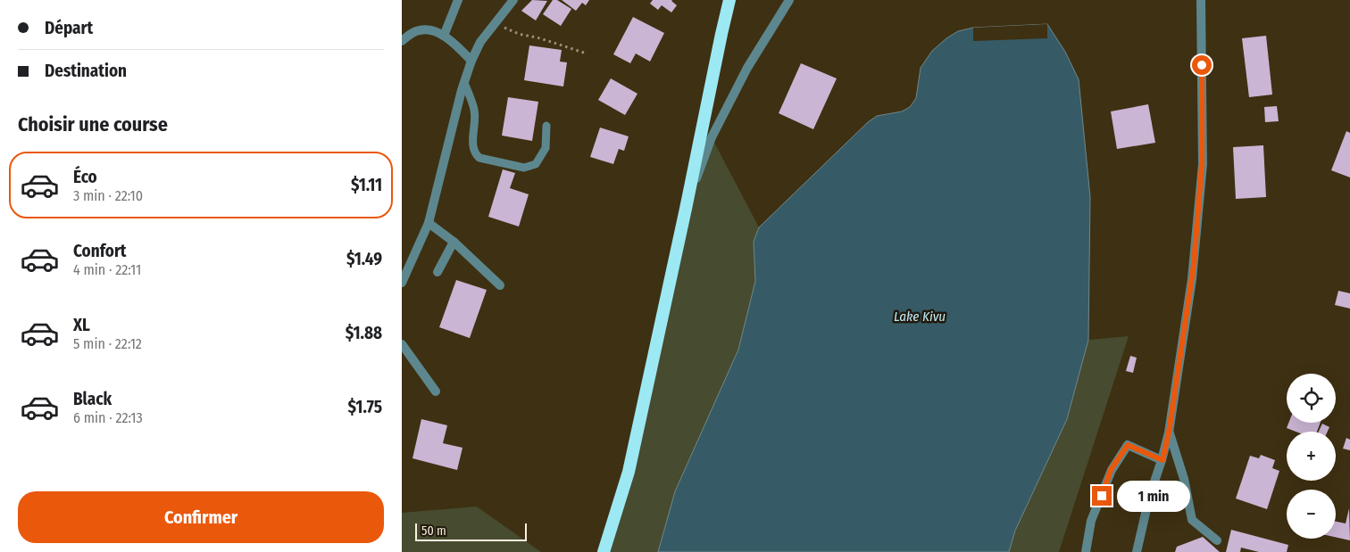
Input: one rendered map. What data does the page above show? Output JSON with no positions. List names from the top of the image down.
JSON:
{
  "water": ["Lake Kivu"],
  "scale_bar": "50 m",
  "page": {
    "banner": ["Départ", "Destination"],
    "heading": "Choisir une course",
    "list": [
      {
        "name": "Éco",
        "note": "3 min · 22:10",
        "value": "$1.11"
      },
      {
        "name": "Confort",
        "note": "4 min · 22:11",
        "value": "$1.49"
      },
      {
        "name": "XL",
        "note": "5 min · 22:12",
        "value": "$1.88"
      },
      {
        "name": "Black",
        "note": "6 min · 22:13",
        "value": "$1.75"
      }
    ],
    "map_buttons": ["+", "−"],
    "bubble": "1 min",
    "buttons": "Confirmer",
    "scale": "50 m"
  }
}
